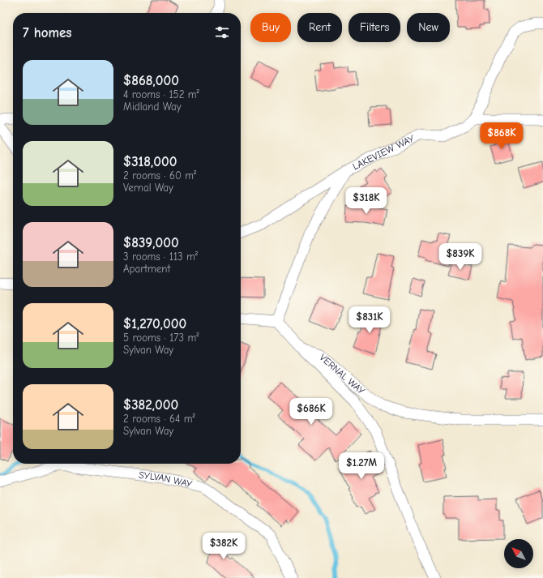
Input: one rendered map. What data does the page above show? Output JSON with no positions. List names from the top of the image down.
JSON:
{
  "streets": {
    "street": ["LAKEVIEW WAY", "VERNAL WAY", "SYLVAN WAY"]
  },
  "north": "top left",
  "page": {
    "chip": [
      "Buy",
      "Rent",
      "Filters",
      "New"
    ],
    "heading": "7 homes",
    "list": [
      {
        "name": "$868,000",
        "note": "4 rooms · 152 m² · Midland Way"
      },
      {
        "name": "$318,000",
        "note": "2 rooms · 60 m² · Vernal Way"
      },
      {
        "name": "$839,000",
        "note": "3 rooms · 113 m² · Apartment"
      },
      {
        "name": "$1,270,000",
        "note": "5 rooms · 173 m² · Sylvan Way"
      },
      {
        "name": "$382,000",
        "note": "2 rooms · 64 m² · Sylvan Way"
      }
    ],
    "price": [
      "$868K",
      "$318K",
      "$839K",
      "$831K",
      "$686K",
      "$1.27M",
      "$382K"
    ]
  }
}
